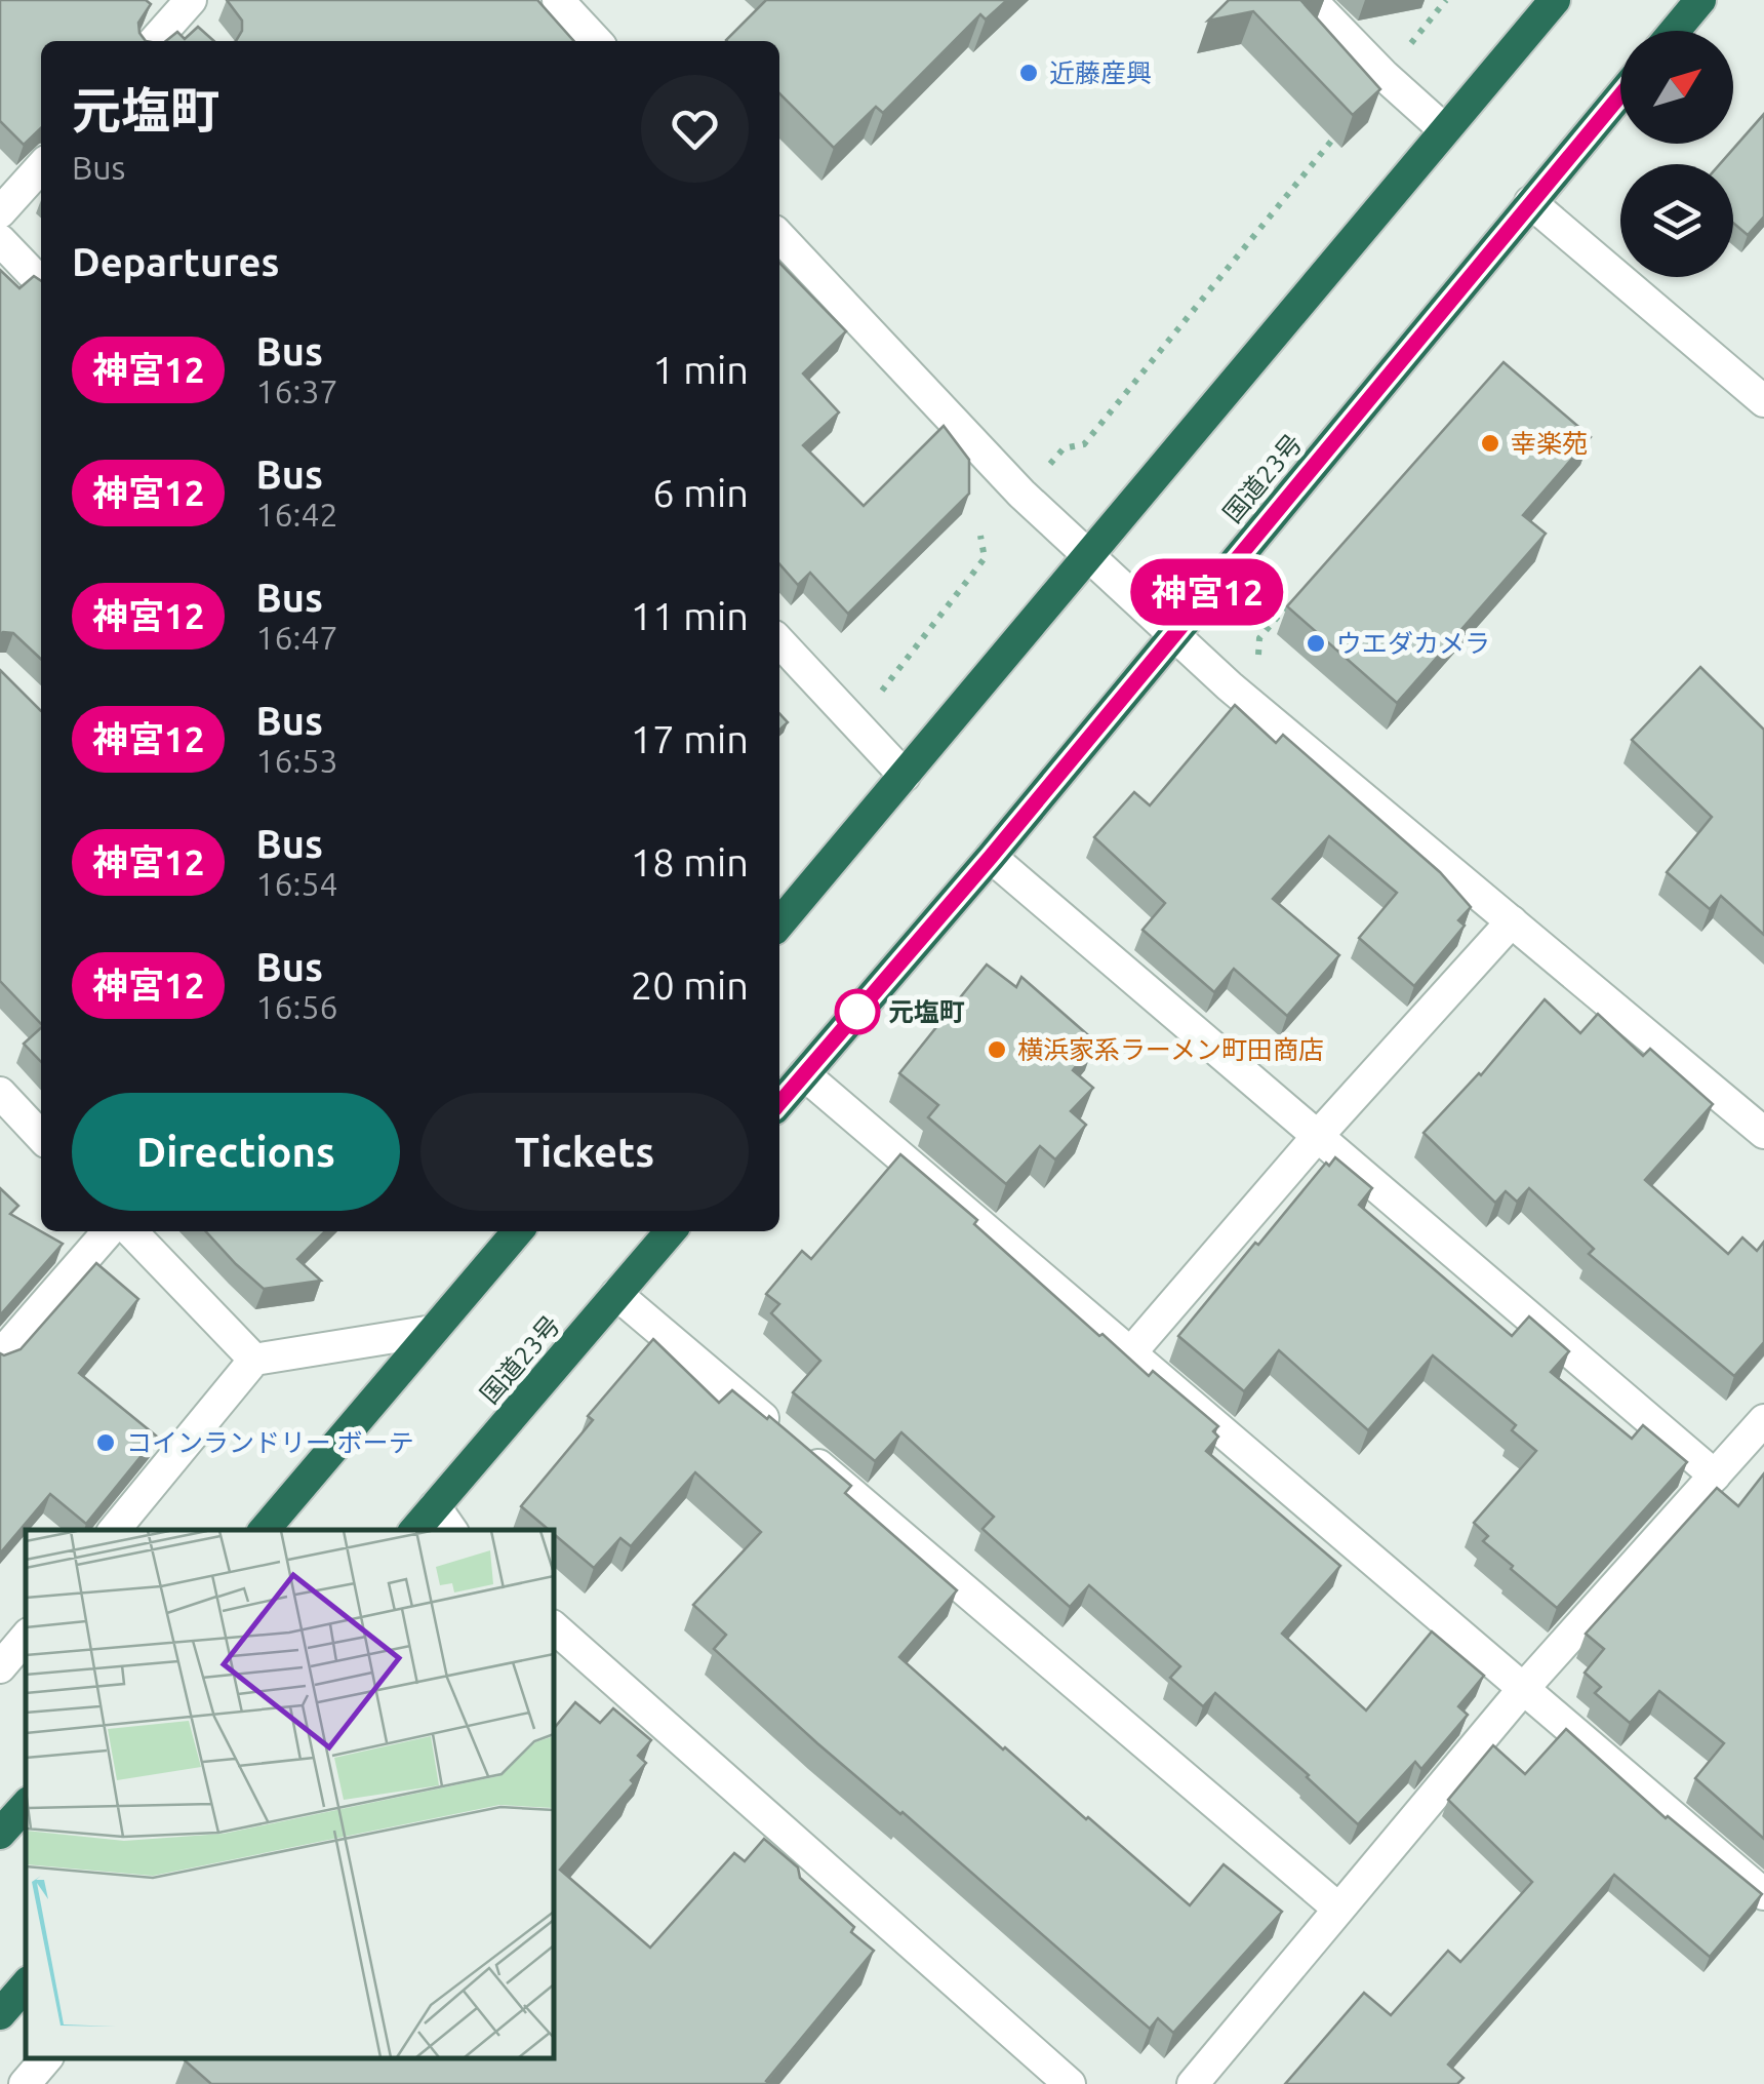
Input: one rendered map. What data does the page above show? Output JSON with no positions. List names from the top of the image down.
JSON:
{
  "streets": {
    "highway": ["国道23号"]
  },
  "places": [
    "近藤産興",
    "幸楽苑",
    "ウエダカメラ",
    "元塩町",
    "横浜家系ラーメン町田商店",
    "コインランドリー ボーテ"
  ],
  "lines": ["bus line 神宮12"],
  "north": "top right",
  "page": {
    "on_map": "神宮12",
    "heading": [
      ["元塩町", "Bus"],
      "Departures"
    ],
    "list": [
      {
        "mark": "神宮12",
        "name": "Bus",
        "note": "16:37",
        "value": "1 min"
      },
      {
        "mark": "神宮12",
        "name": "Bus",
        "note": "16:42",
        "value": "6 min"
      },
      {
        "mark": "神宮12",
        "name": "Bus",
        "note": "16:47",
        "value": "11 min"
      },
      {
        "mark": "神宮12",
        "name": "Bus",
        "note": "16:53",
        "value": "17 min"
      },
      {
        "mark": "神宮12",
        "name": "Bus",
        "note": "16:54",
        "value": "18 min"
      },
      {
        "mark": "神宮12",
        "name": "Bus",
        "note": "16:56",
        "value": "20 min"
      }
    ],
    "buttons": ["Directions", "Tickets"]
  }
}
